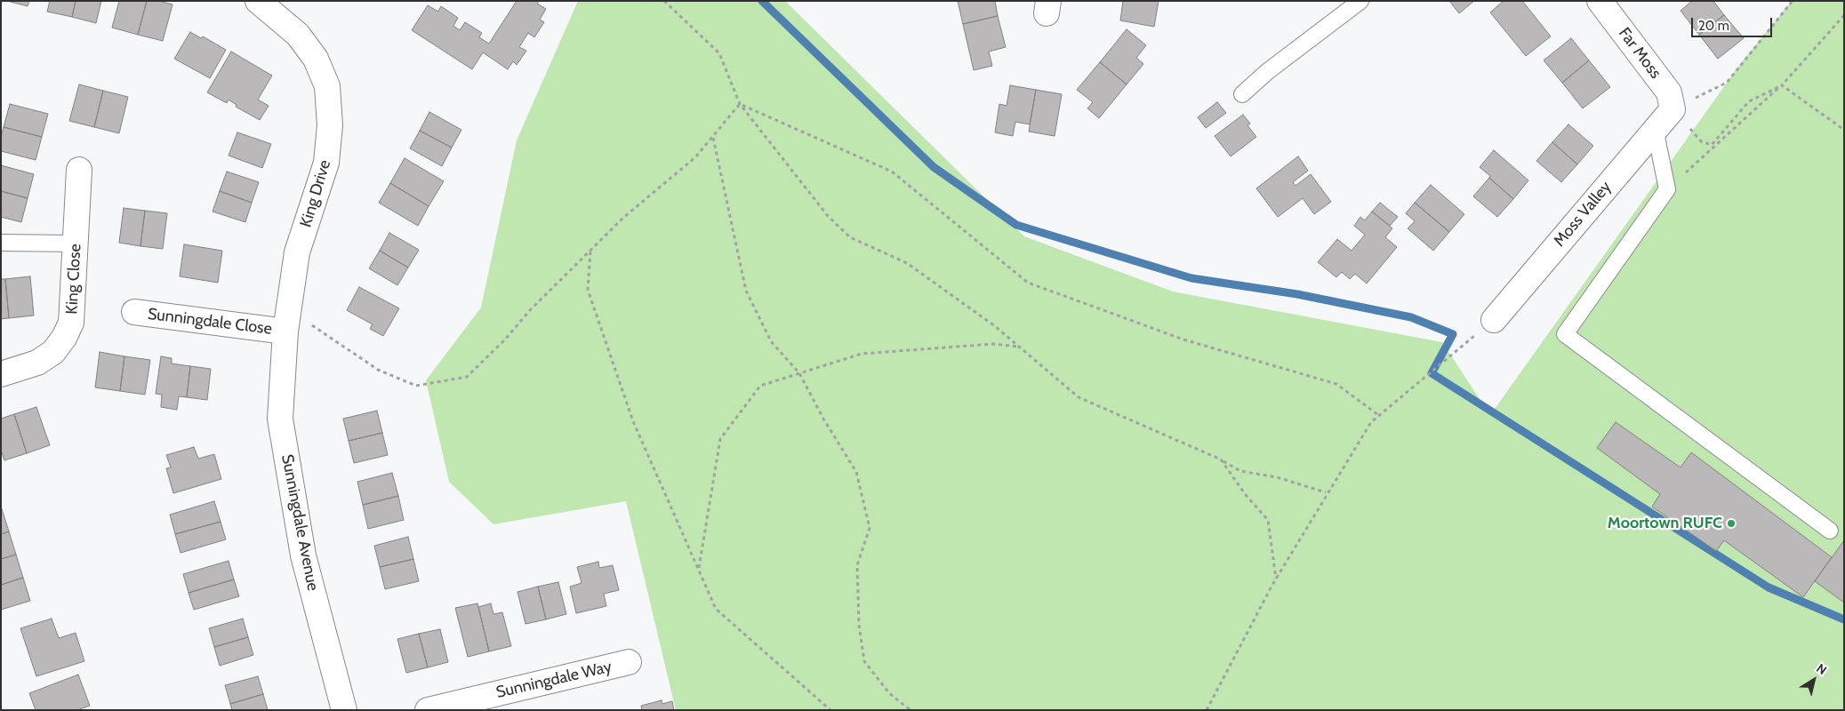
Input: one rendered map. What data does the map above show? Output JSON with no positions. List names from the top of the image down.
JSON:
{
  "streets": {
    "street": [
      "Far Moss",
      "King Drive",
      "Moss Valley",
      "King Close",
      "Sunningdale Close",
      "Sunningdale Avenue",
      "Sunningdale Way"
    ]
  },
  "crossings": [
    ["Far Moss", "Moss Valley"],
    ["King Drive", "Sunningdale Close"],
    ["King Drive", "Sunningdale Avenue"],
    ["Sunningdale Close", "Sunningdale Avenue"]
  ],
  "places": ["Moortown RUFC"],
  "scale_bar": "20 m",
  "north": "top right"
}
